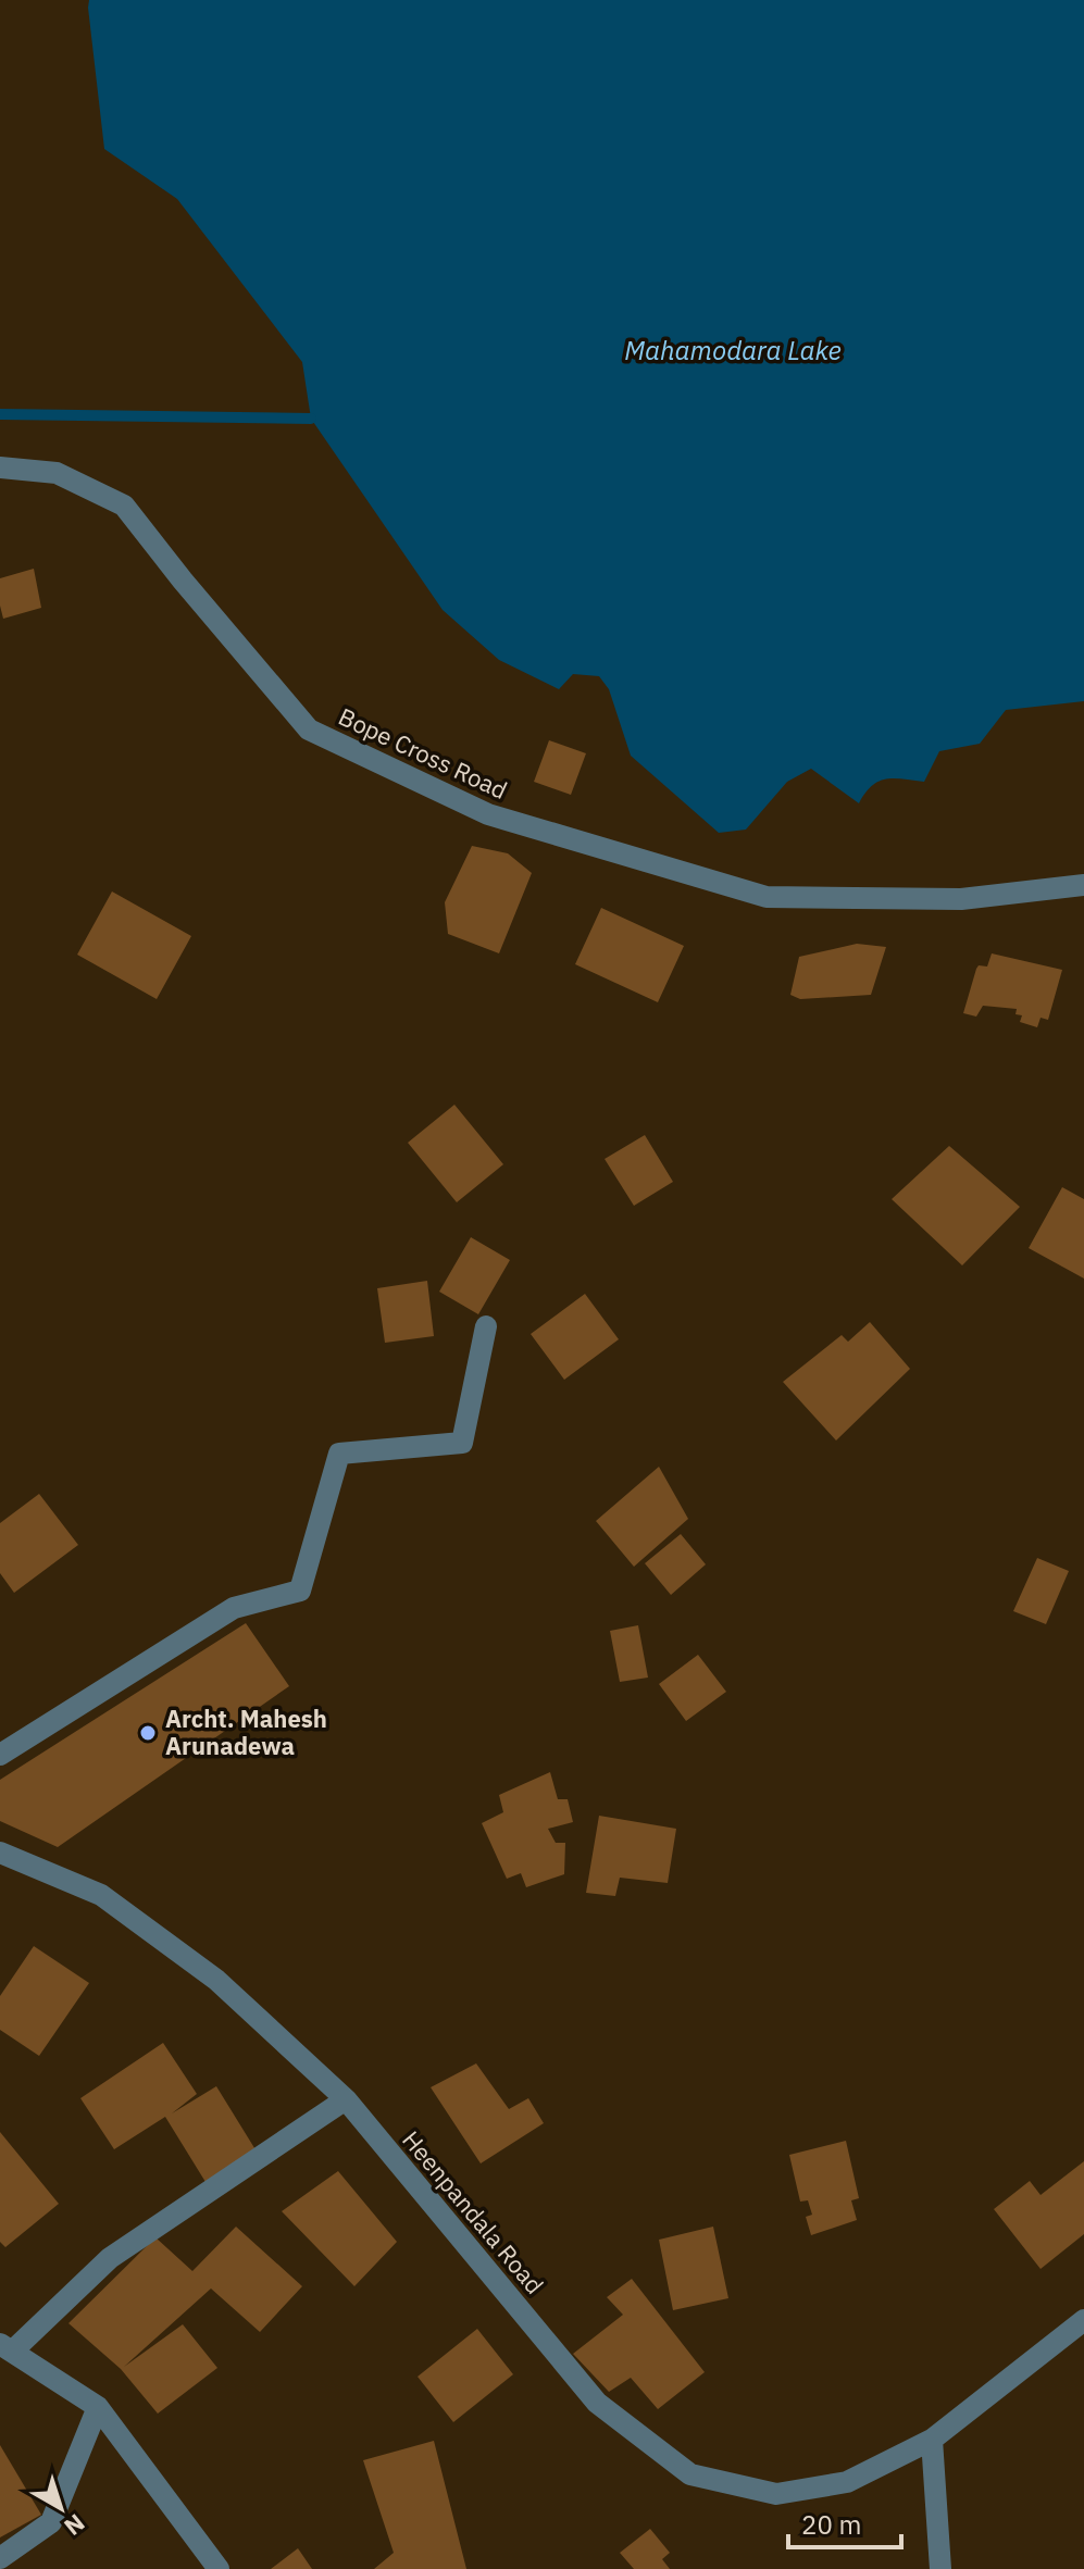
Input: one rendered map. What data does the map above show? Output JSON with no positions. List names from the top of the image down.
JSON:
{
  "streets": {
    "street": ["Bope Cross Road", "Heenpandala Road"]
  },
  "water": ["Mahamodara Lake"],
  "places": ["Archt. Mahesh Arunadewa"],
  "scale_bar": "20 m",
  "north": "bottom right"
}
